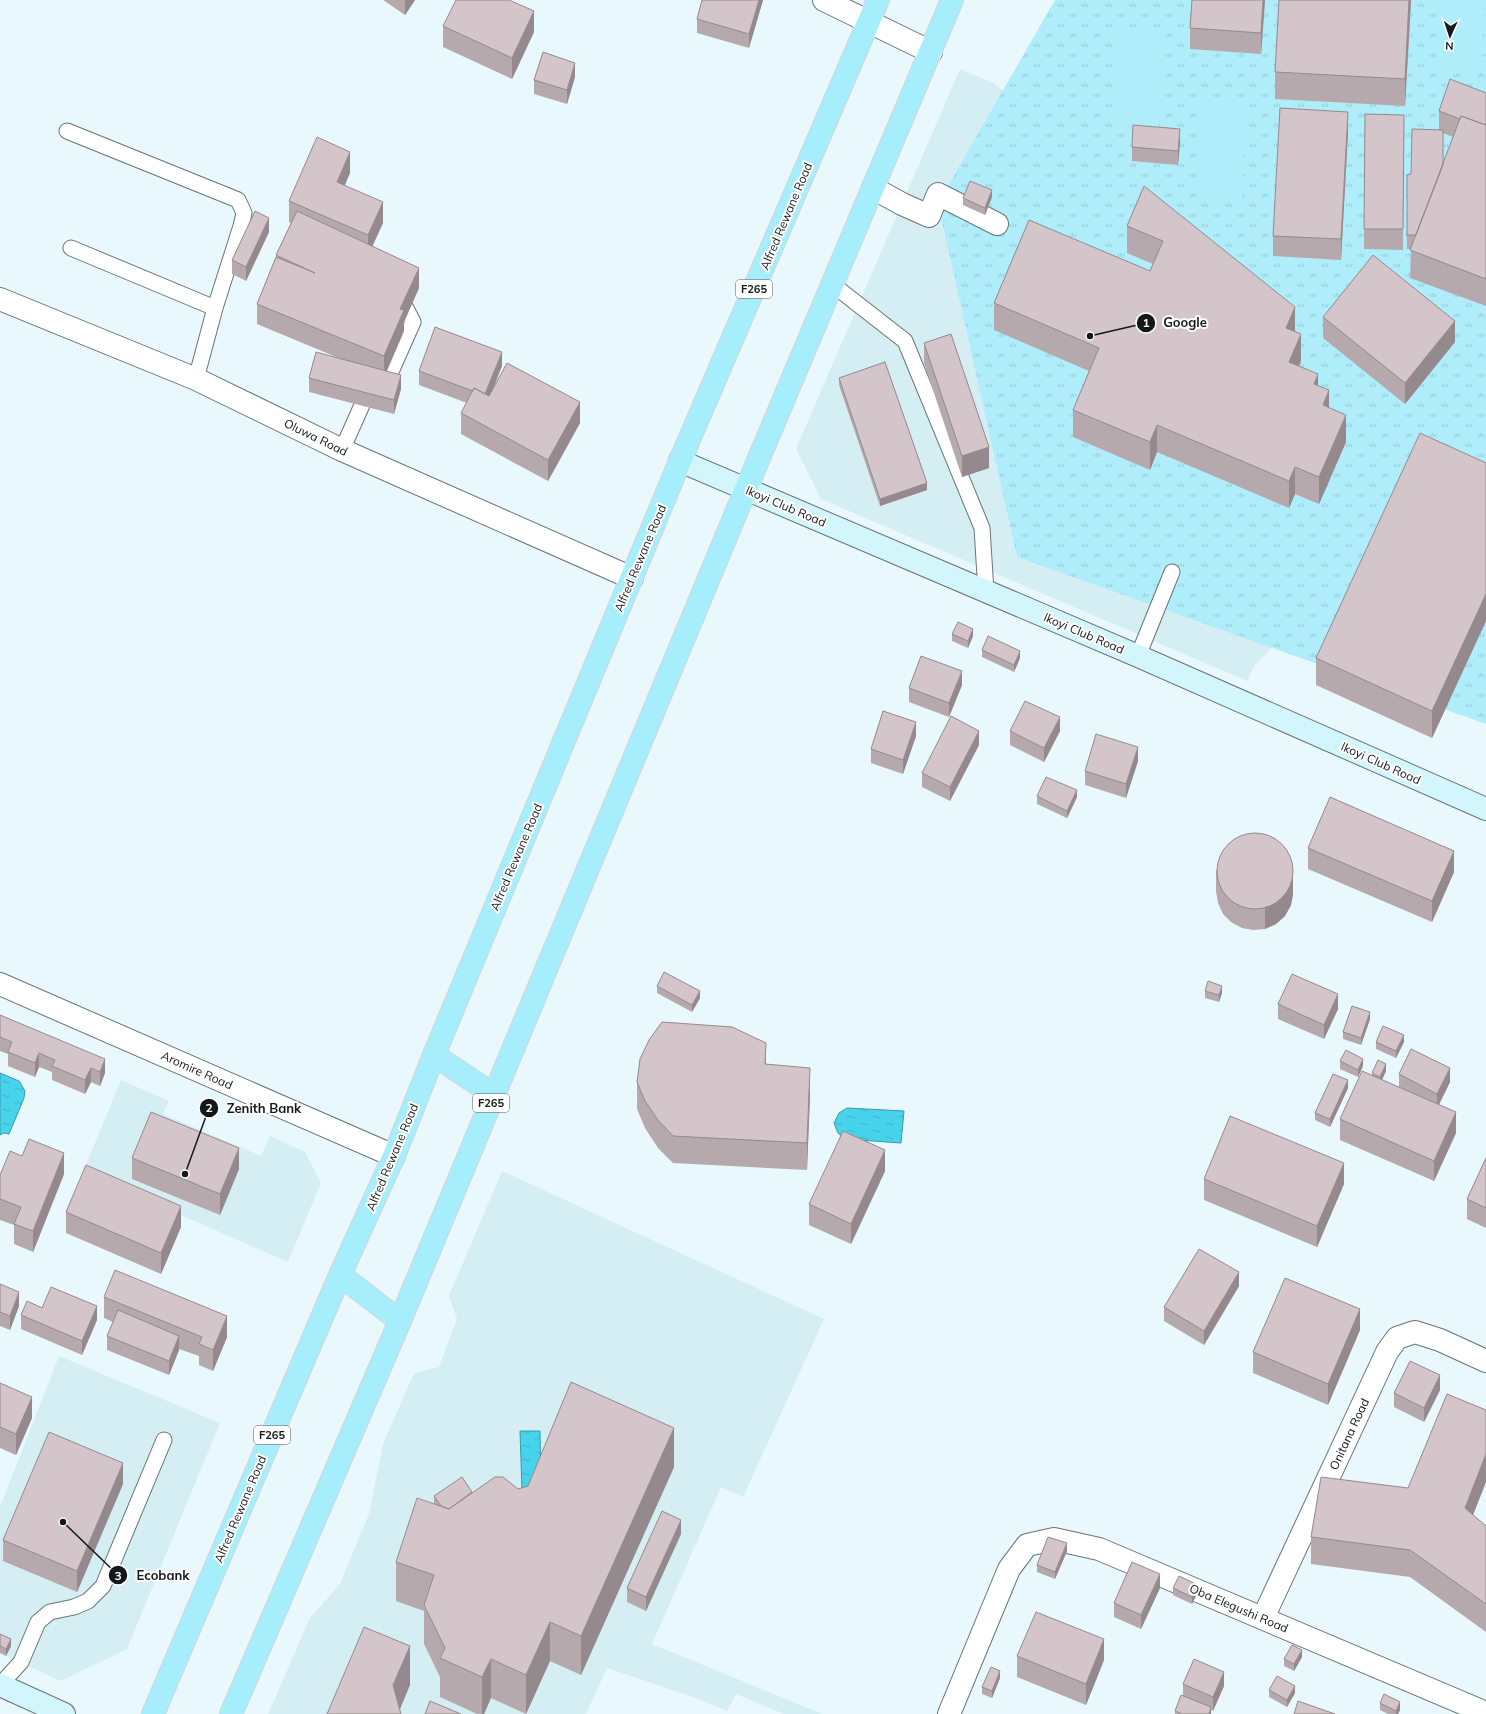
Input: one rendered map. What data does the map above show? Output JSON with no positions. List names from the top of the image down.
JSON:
{
  "streets": {
    "main road": ["Alfred Rewane Road", "F265", "Ikoyi Club Road"],
    "street": [
      "Oluwa Road",
      "Aromire Road",
      "Onitana Road",
      "Oba Elegushi Road"
    ]
  },
  "crossings": [
    ["Alfred Rewane Road", "Oluwa Road"],
    ["Alfred Rewane Road", "Ikoyi Club Road"],
    ["Alfred Rewane Road", "Aromire Road"],
    ["F265", "Ikoyi Club Road"],
    ["Onitana Road", "Oba Elegushi Road"]
  ],
  "places": ["Google", "Zenith Bank", "Ecobank"],
  "north": "bottom"
}
